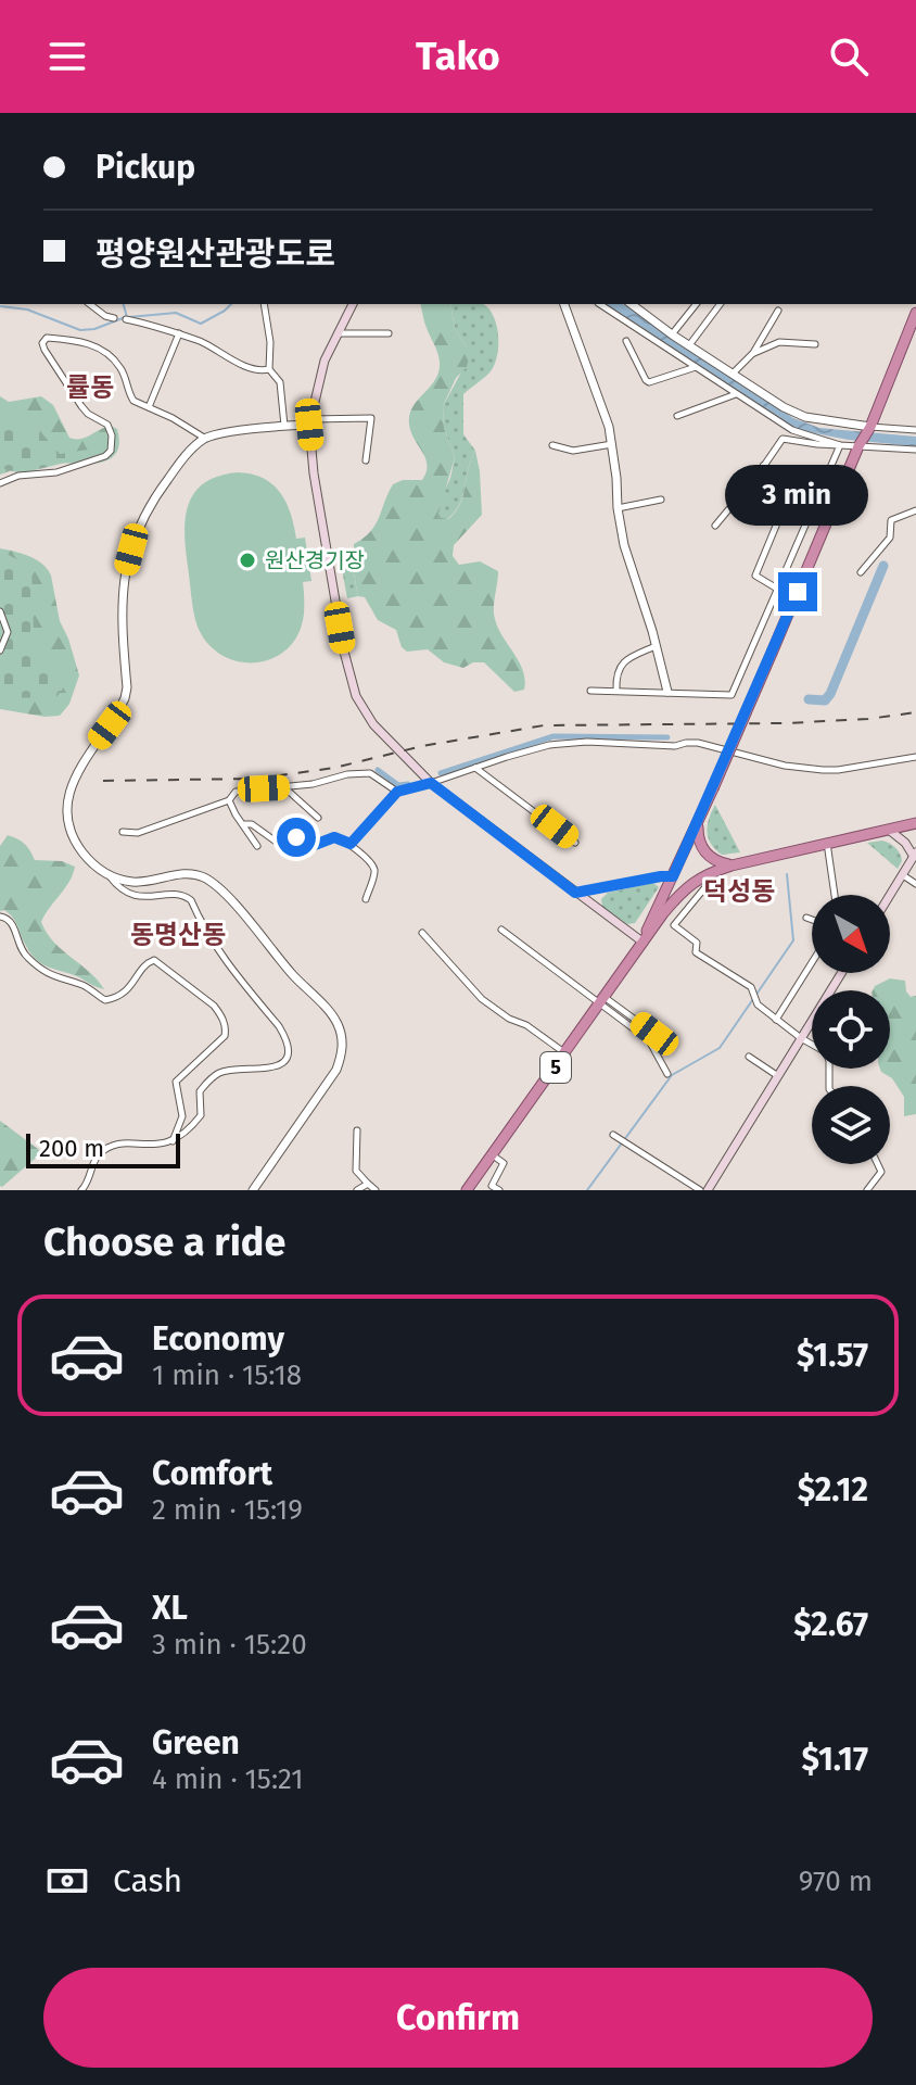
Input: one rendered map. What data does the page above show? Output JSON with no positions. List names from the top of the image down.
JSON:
{
  "streets": {
    "highway": ["5"]
  },
  "districts": ["률동", "덕성동", "동명산동"],
  "places": ["원산경기장"],
  "scale_bar": "200 m",
  "north": "bottom right",
  "page": {
    "header": "Tako",
    "banner": ["Pickup", "평양원산관광도로"],
    "bubble": "3 min",
    "scale": "200 m",
    "heading": "Choose a ride",
    "list": [
      {
        "name": "Economy",
        "note": "1 min · 15:18",
        "value": "$1.57"
      },
      {
        "name": "Comfort",
        "note": "2 min · 15:19",
        "value": "$2.12"
      },
      {
        "name": "XL",
        "note": "3 min · 15:20",
        "value": "$2.67"
      },
      {
        "name": "Green",
        "note": "4 min · 15:21",
        "value": "$1.17"
      }
    ],
    "pay": ["Cash", "970 m"],
    "buttons": "Confirm"
  }
}
